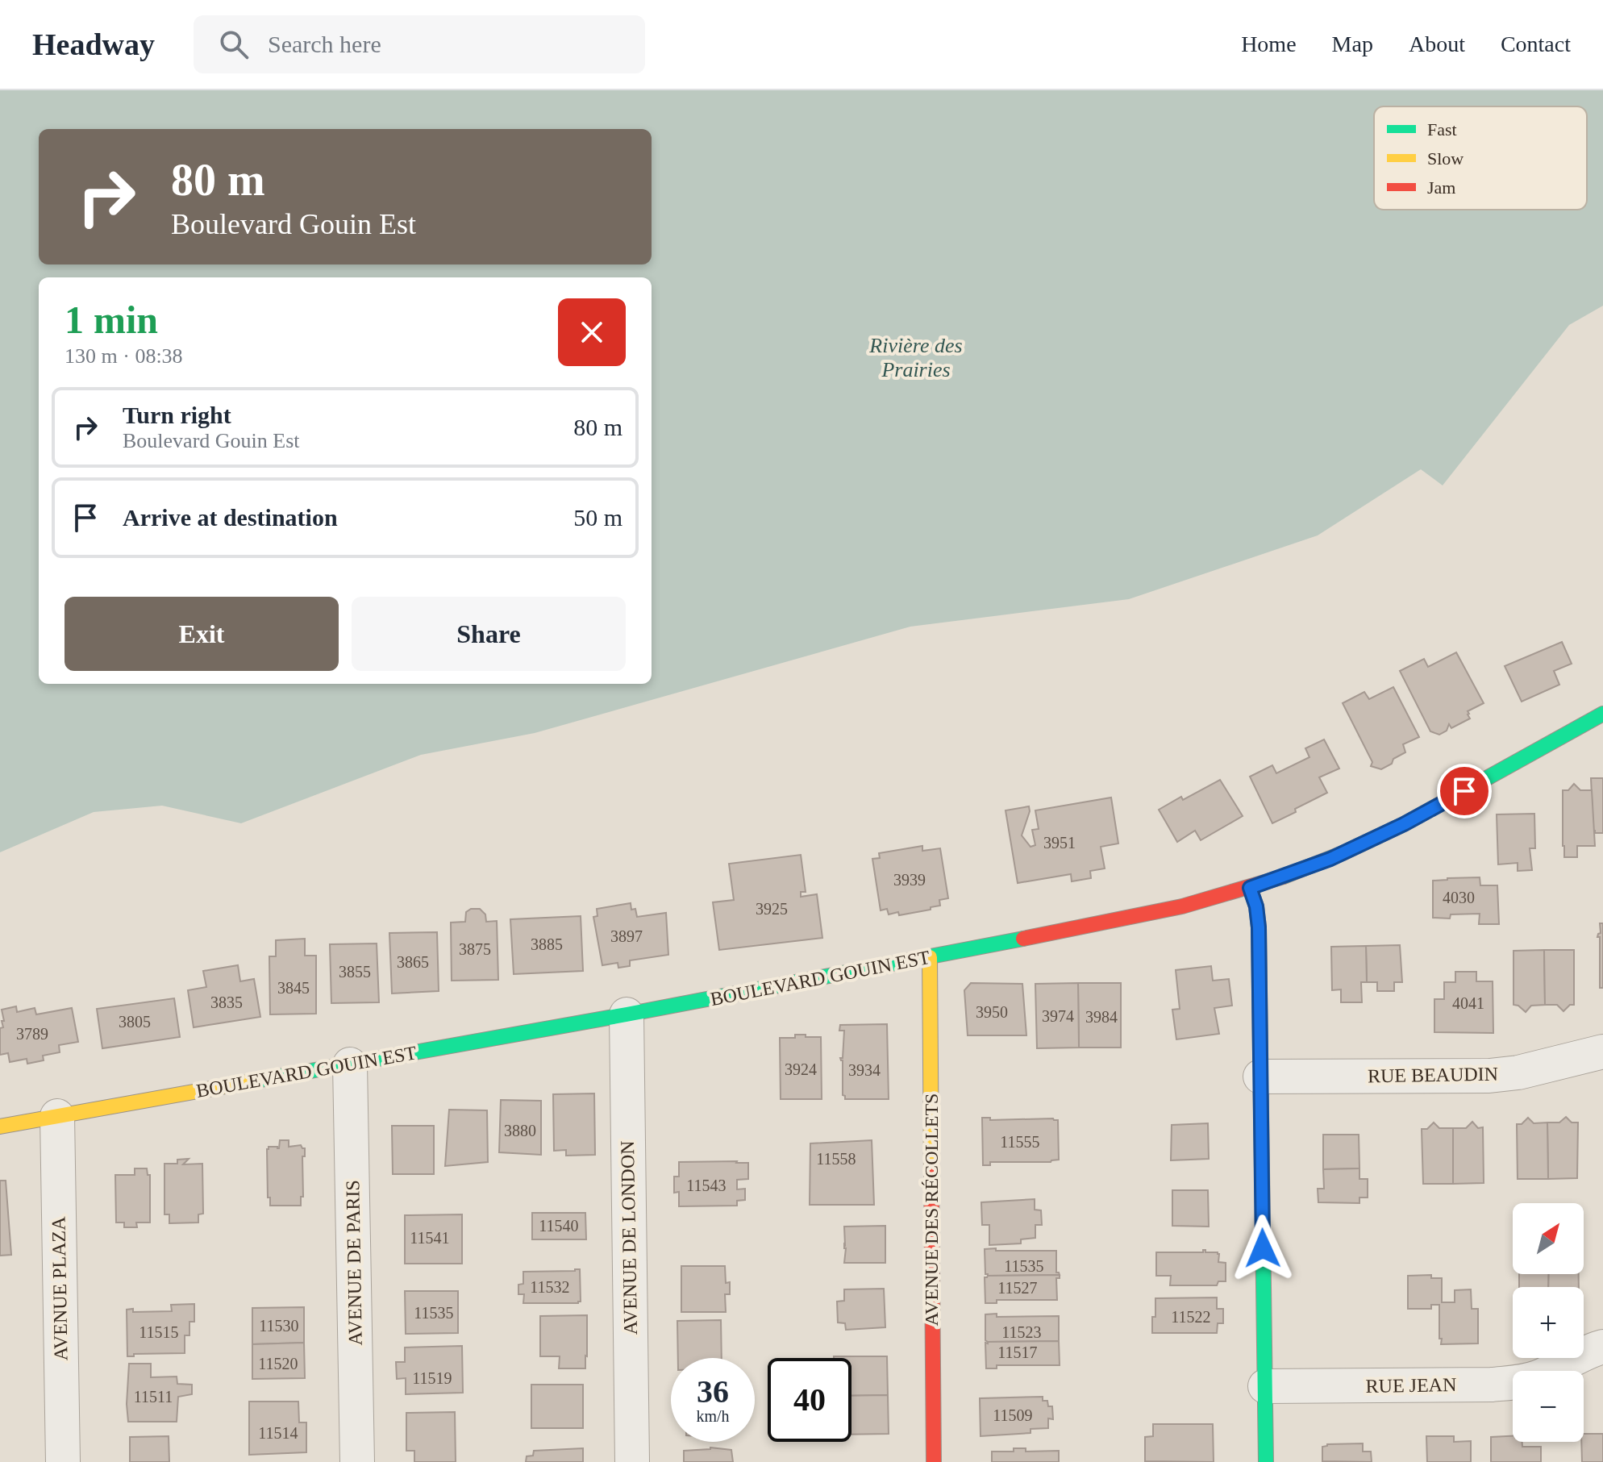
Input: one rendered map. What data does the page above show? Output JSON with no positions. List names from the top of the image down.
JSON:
{
  "streets": {
    "street": [
      "BOULEVARD GOUIN EST",
      "RUE BEAUDIN",
      "AVENUE DES RÉCOLLETS",
      "AVENUE DE LONDON",
      "AVENUE DE PARIS",
      "AVENUE PLAZA",
      "RUE JEAN"
    ]
  },
  "crossings": [
    ["BOULEVARD GOUIN EST", "AVENUE DES RÉCOLLETS"],
    ["BOULEVARD GOUIN EST", "AVENUE DE LONDON"],
    ["BOULEVARD GOUIN EST", "AVENUE DE PARIS"],
    ["BOULEVARD GOUIN EST", "AVENUE PLAZA"]
  ],
  "water": ["Rivière des Prairies"],
  "house_numbers": [
    "3951",
    "3939",
    "4030",
    "3925",
    "3897",
    "3885",
    "3875",
    "3865",
    "3855",
    "3845",
    "3835",
    "4041",
    "3950",
    "3974",
    "3984",
    "3805",
    "3789",
    "3924",
    "3934",
    "3880",
    "11555",
    "11558",
    "11543",
    "11540",
    "11541",
    "11535",
    "11532",
    "11527",
    "11535",
    "11522",
    "11530",
    "11515",
    "11523",
    "11517",
    "11520",
    "11519",
    "11511",
    "11509",
    "11514"
  ],
  "legend": ["Fast", "Slow", "Jam"],
  "north": "top right",
  "page": {
    "header": "Headway",
    "search": "Search here",
    "nav": [
      "Home",
      "Map",
      "About",
      "Contact"
    ],
    "turn": ["80 m", "Boulevard Gouin Est"],
    "heading": ["1 min", "130 m · 08:38"],
    "list": [
      {
        "name": "Turn right",
        "note": "Boulevard Gouin Est",
        "value": "80 m"
      },
      {
        "name": "Arrive at destination",
        "value": "50 m"
      }
    ],
    "buttons": ["Exit", "Share"],
    "map_buttons": ["+", "−"],
    "speed": "36 km/h",
    "limit": "40"
  }
}
